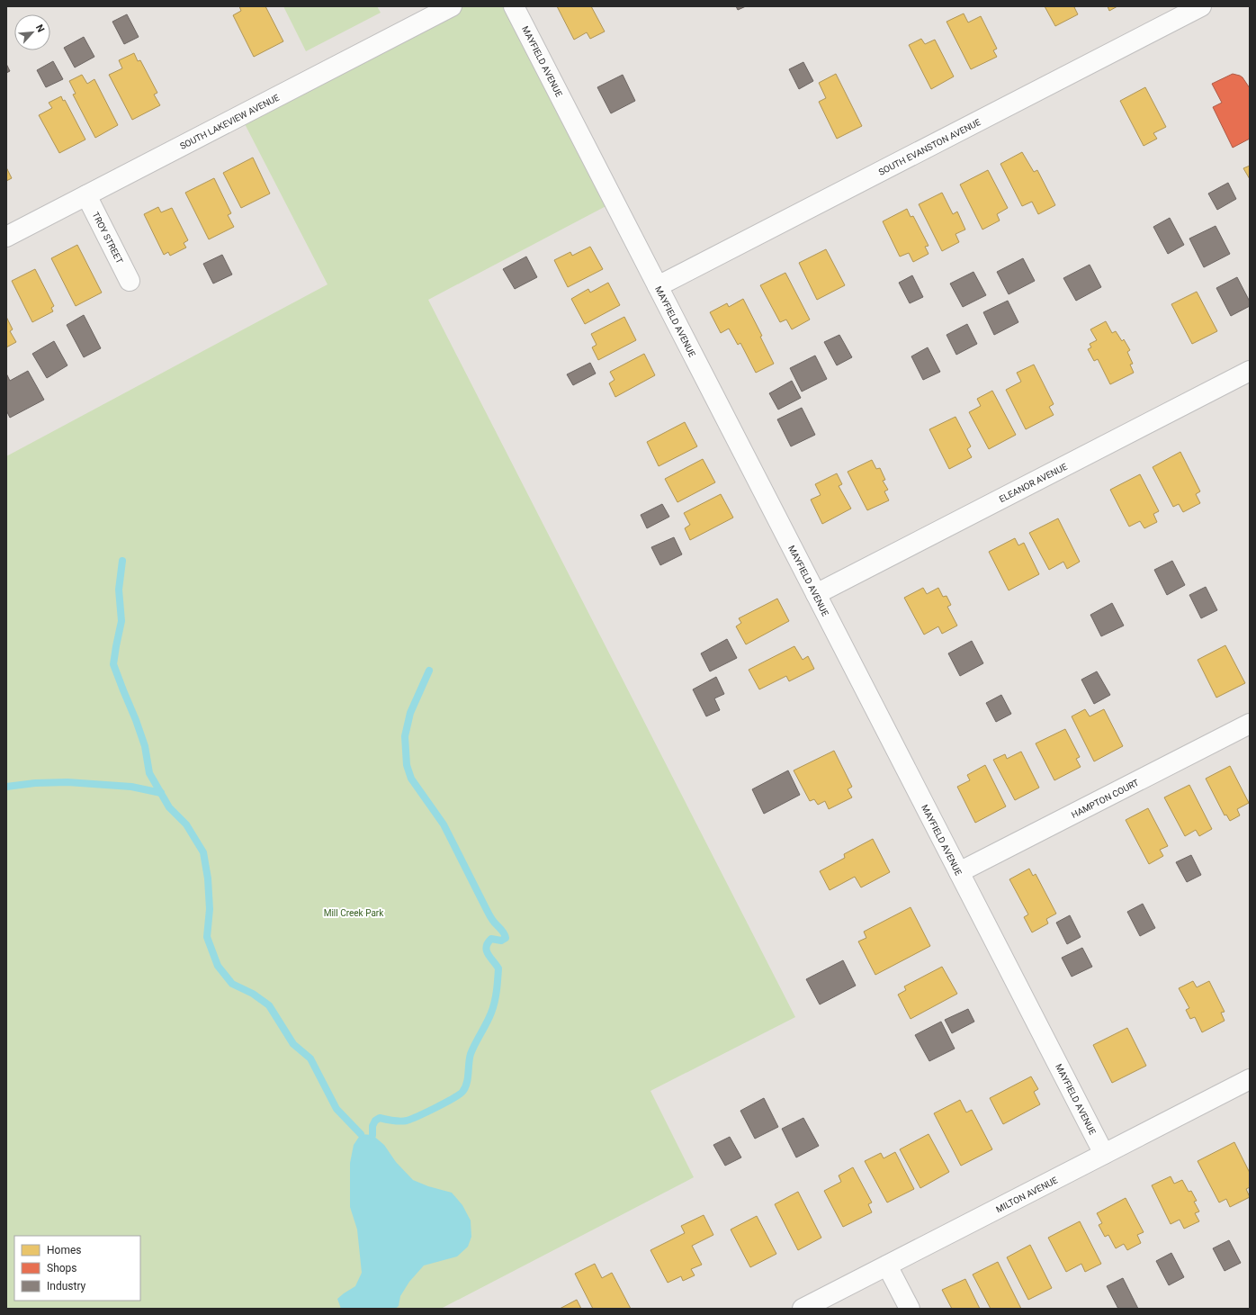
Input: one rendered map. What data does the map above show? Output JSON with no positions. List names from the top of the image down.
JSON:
{
  "streets": {
    "street": [
      "MAYFIELD AVENUE",
      "SOUTH LAKEVIEW AVENUE",
      "SOUTH EVANSTON AVENUE",
      "TROY STREET",
      "ELEANOR AVENUE",
      "HAMPTON COURT",
      "MILTON AVENUE"
    ]
  },
  "crossings": [
    ["MAYFIELD AVENUE", "SOUTH EVANSTON AVENUE"],
    ["MAYFIELD AVENUE", "ELEANOR AVENUE"],
    ["MAYFIELD AVENUE", "HAMPTON COURT"],
    ["MAYFIELD AVENUE", "MILTON AVENUE"],
    ["SOUTH LAKEVIEW AVENUE", "TROY STREET"]
  ],
  "parks": ["Mill Creek Park"],
  "legend": ["Homes", "Shops", "Industry"],
  "north": "top right"
}
